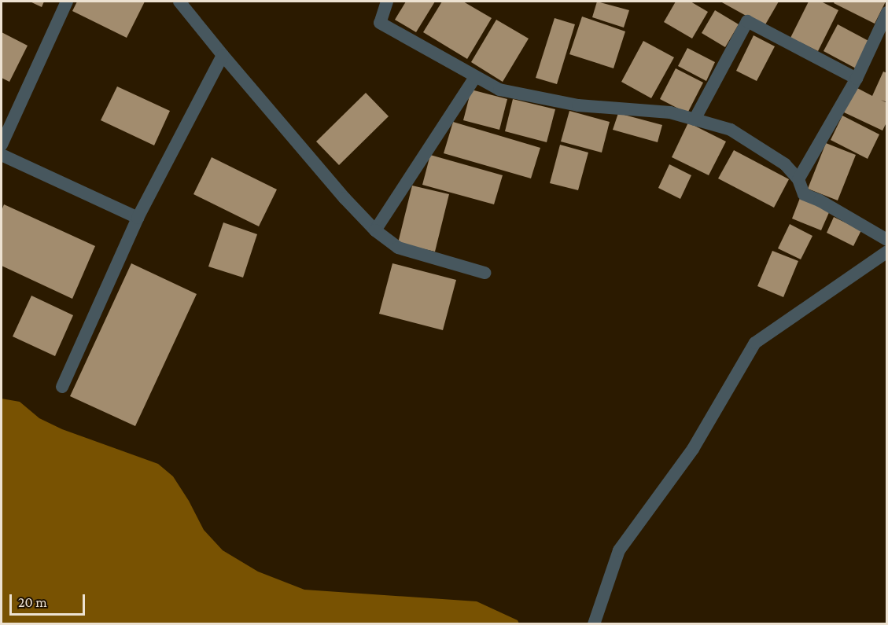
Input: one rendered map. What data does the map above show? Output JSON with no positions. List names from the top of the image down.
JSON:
{
  "scale_bar": "20 m"
}
